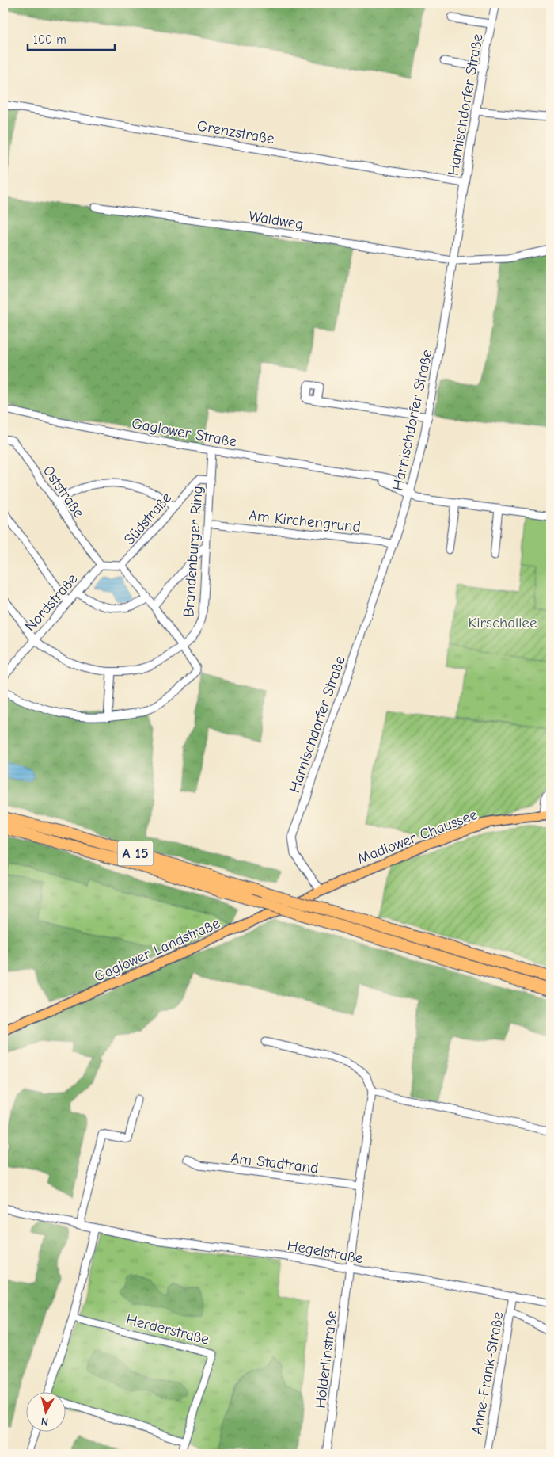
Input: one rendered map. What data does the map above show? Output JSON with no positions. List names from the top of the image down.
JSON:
{
  "streets": {
    "highway": ["A 15"],
    "main road": ["Madlower Chaussee", "Gaglower Landstraße"],
    "street": [
      "Harnischdorfer Straße",
      "Grenzstraße",
      "Waldweg",
      "Gaglower Straße",
      "Oststraße",
      "Südstraße",
      "Am Kirchengrund",
      "Brandenburger Ring",
      "Nordstraße",
      "Am Stadtrand",
      "Hegelstraße",
      "Herderstraße",
      "Hölderlinstraße",
      "Anne-Frank-Straße"
    ]
  },
  "crossings": [
    ["Harnischdorfer Straße", "Grenzstraße"],
    ["Harnischdorfer Straße", "Waldweg"],
    ["Harnischdorfer Straße", "Gaglower Straße"],
    ["Harnischdorfer Straße", "Am Kirchengrund"],
    ["Harnischdorfer Straße", "Madlower Chaussee"],
    ["Harnischdorfer Straße", "Gaglower Landstraße"],
    ["Gaglower Straße", "Brandenburger Ring"],
    ["Oststraße", "Südstraße"],
    ["Oststraße", "Nordstraße"],
    ["Südstraße", "Brandenburger Ring"],
    ["Südstraße", "Nordstraße"],
    ["Brandenburger Ring", "Nordstraße"],
    ["Madlower Chaussee", "Gaglower Landstraße"],
    ["Hegelstraße", "Hölderlinstraße"],
    ["Hegelstraße", "Anne-Frank-Straße"]
  ],
  "parks": ["Kirschallee"],
  "scale_bar": "100 m",
  "north": "bottom"
}
